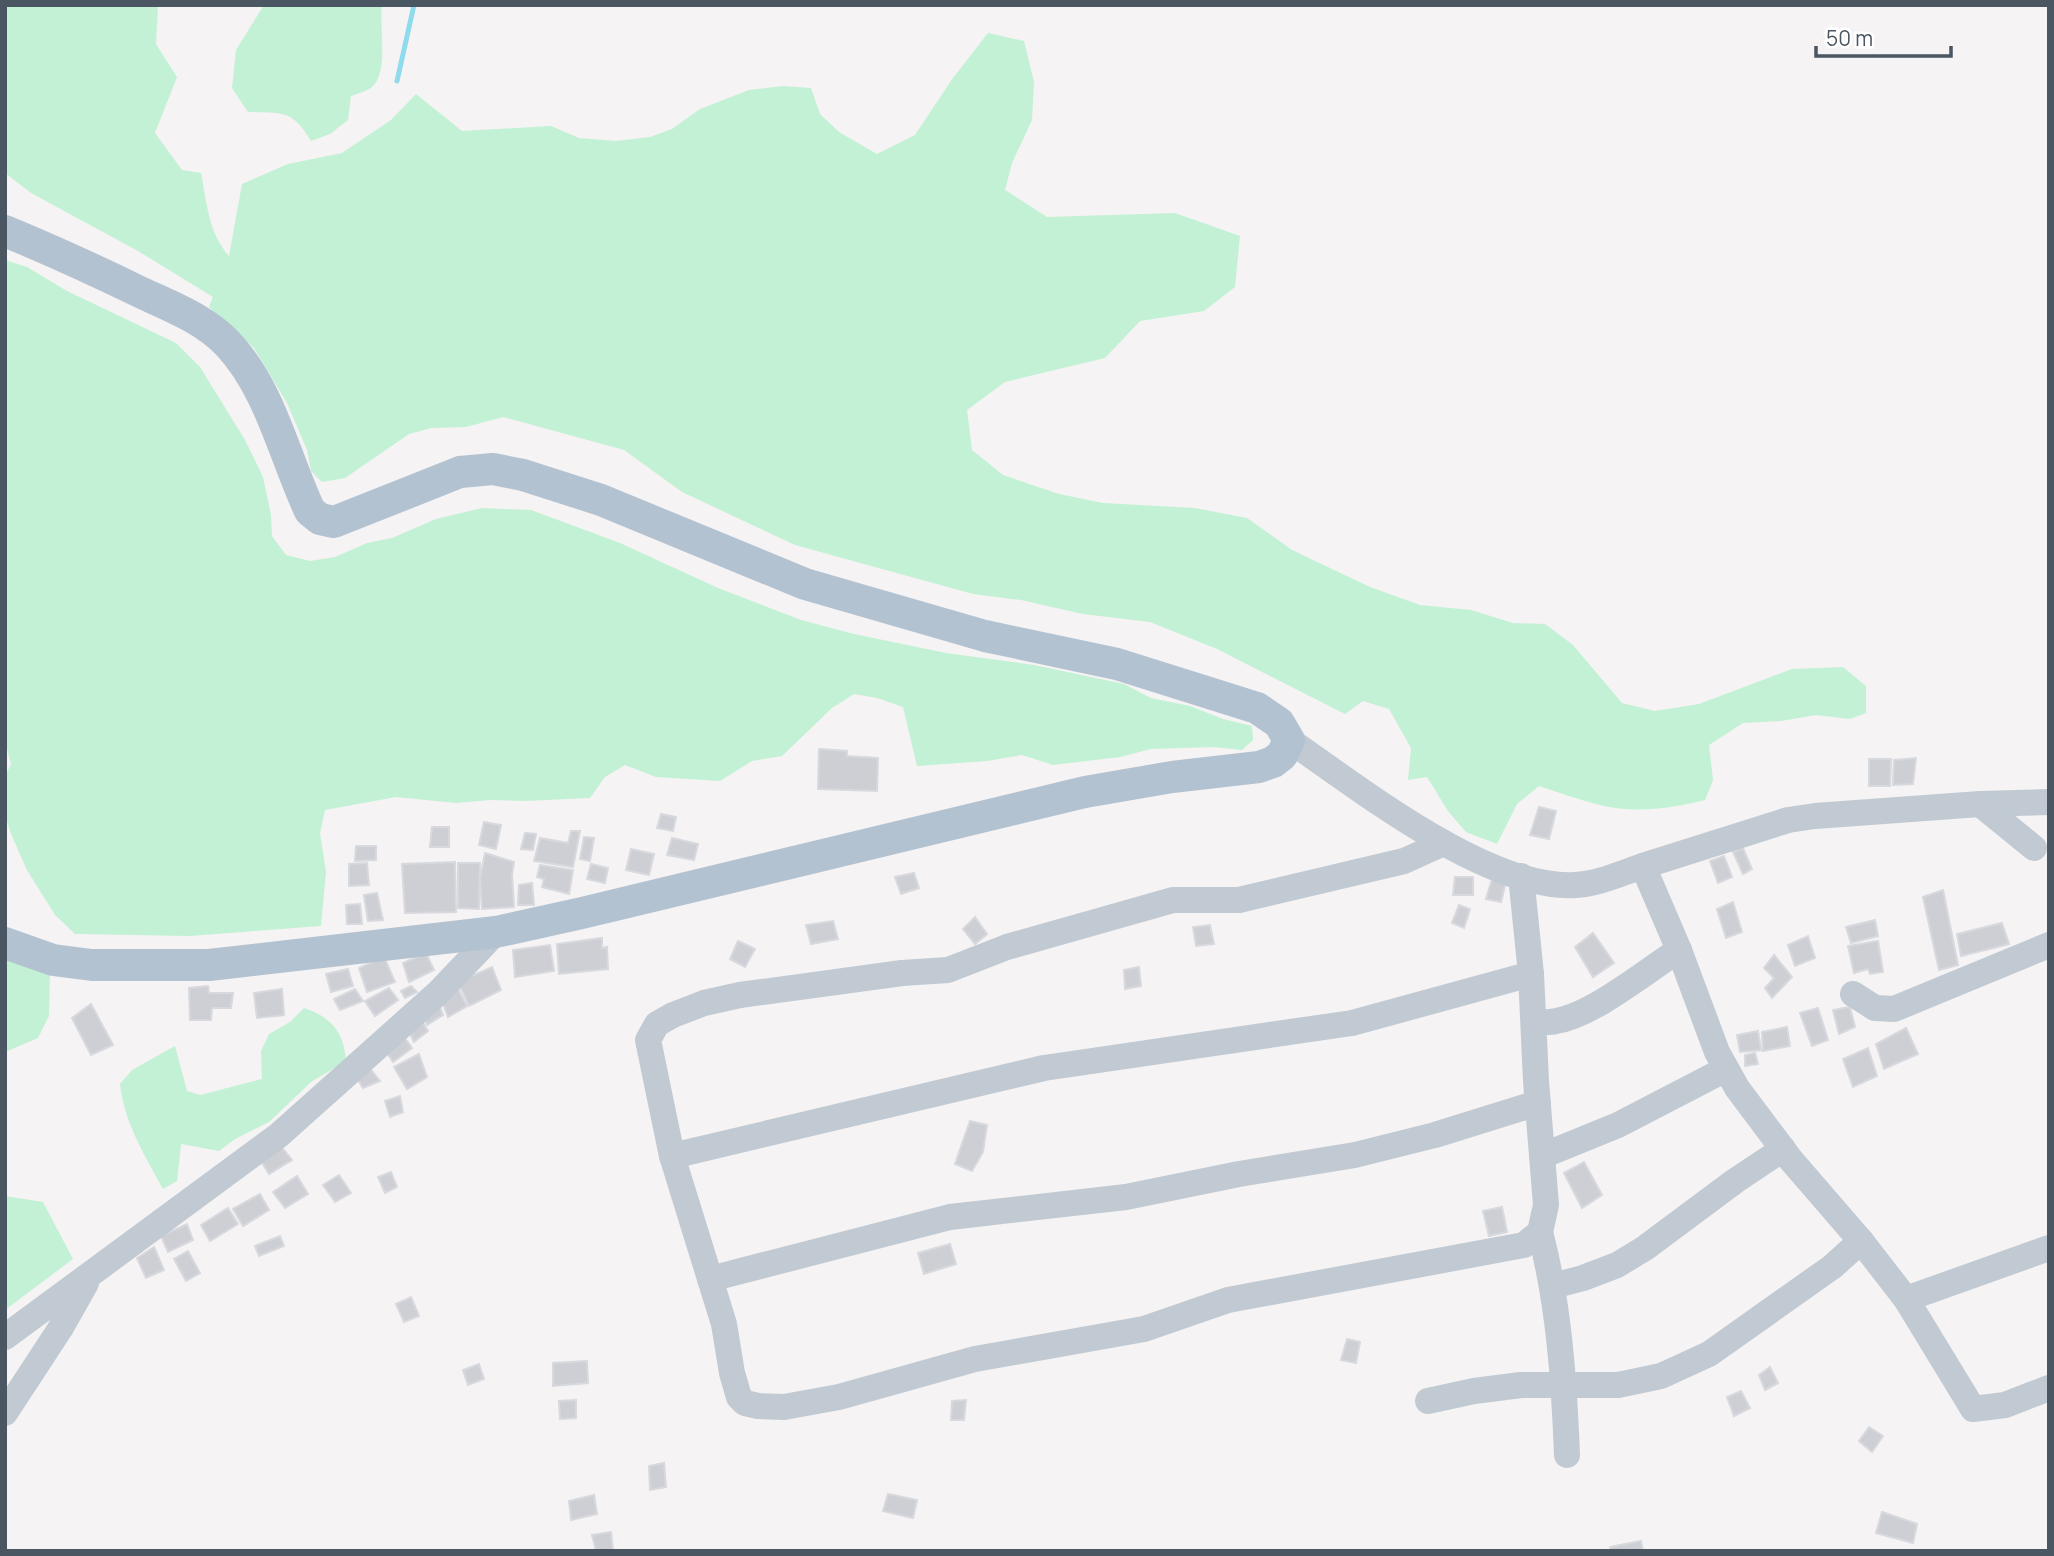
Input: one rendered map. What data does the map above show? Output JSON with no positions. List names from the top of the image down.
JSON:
{
  "scale_bar": "50 m"
}
